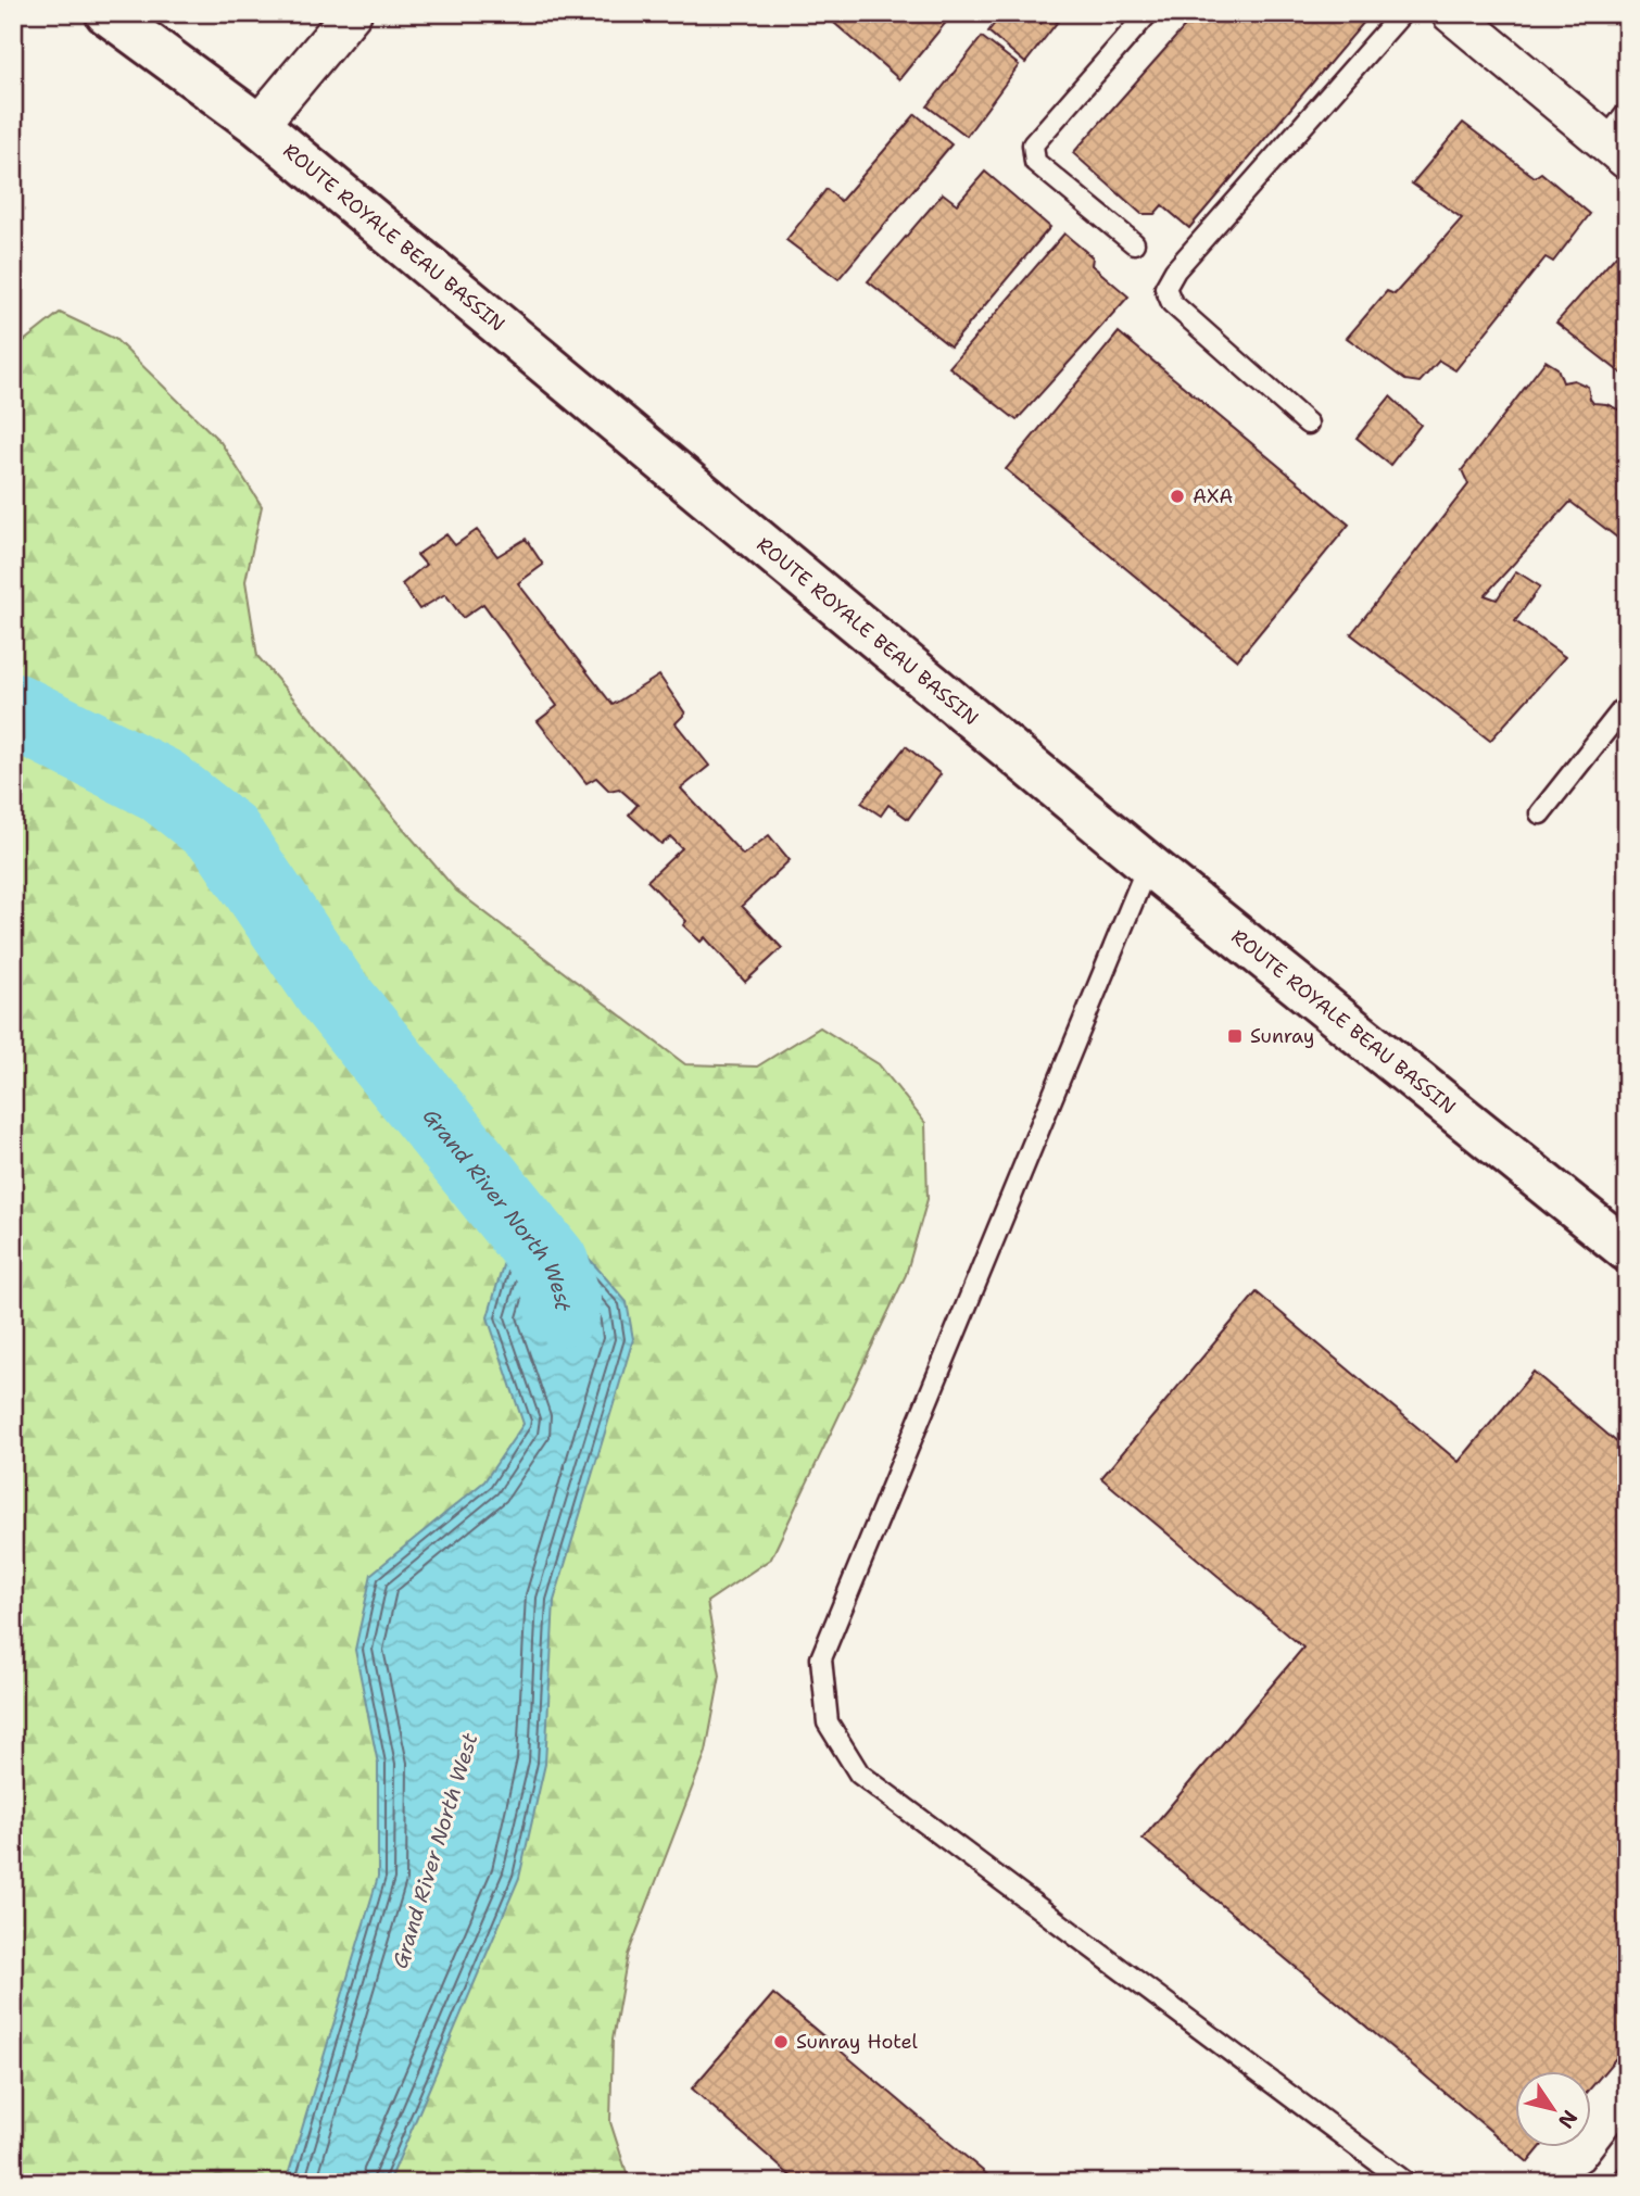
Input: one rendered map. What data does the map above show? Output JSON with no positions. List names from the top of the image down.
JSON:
{
  "streets": {
    "main road": ["ROUTE ROYALE BEAU BASSIN"]
  },
  "water": ["Grand River North West"],
  "places": {
    "other": ["AXA", "Sunray Hotel"],
    "transit": ["Sunray"]
  },
  "north": "bottom right"
}
